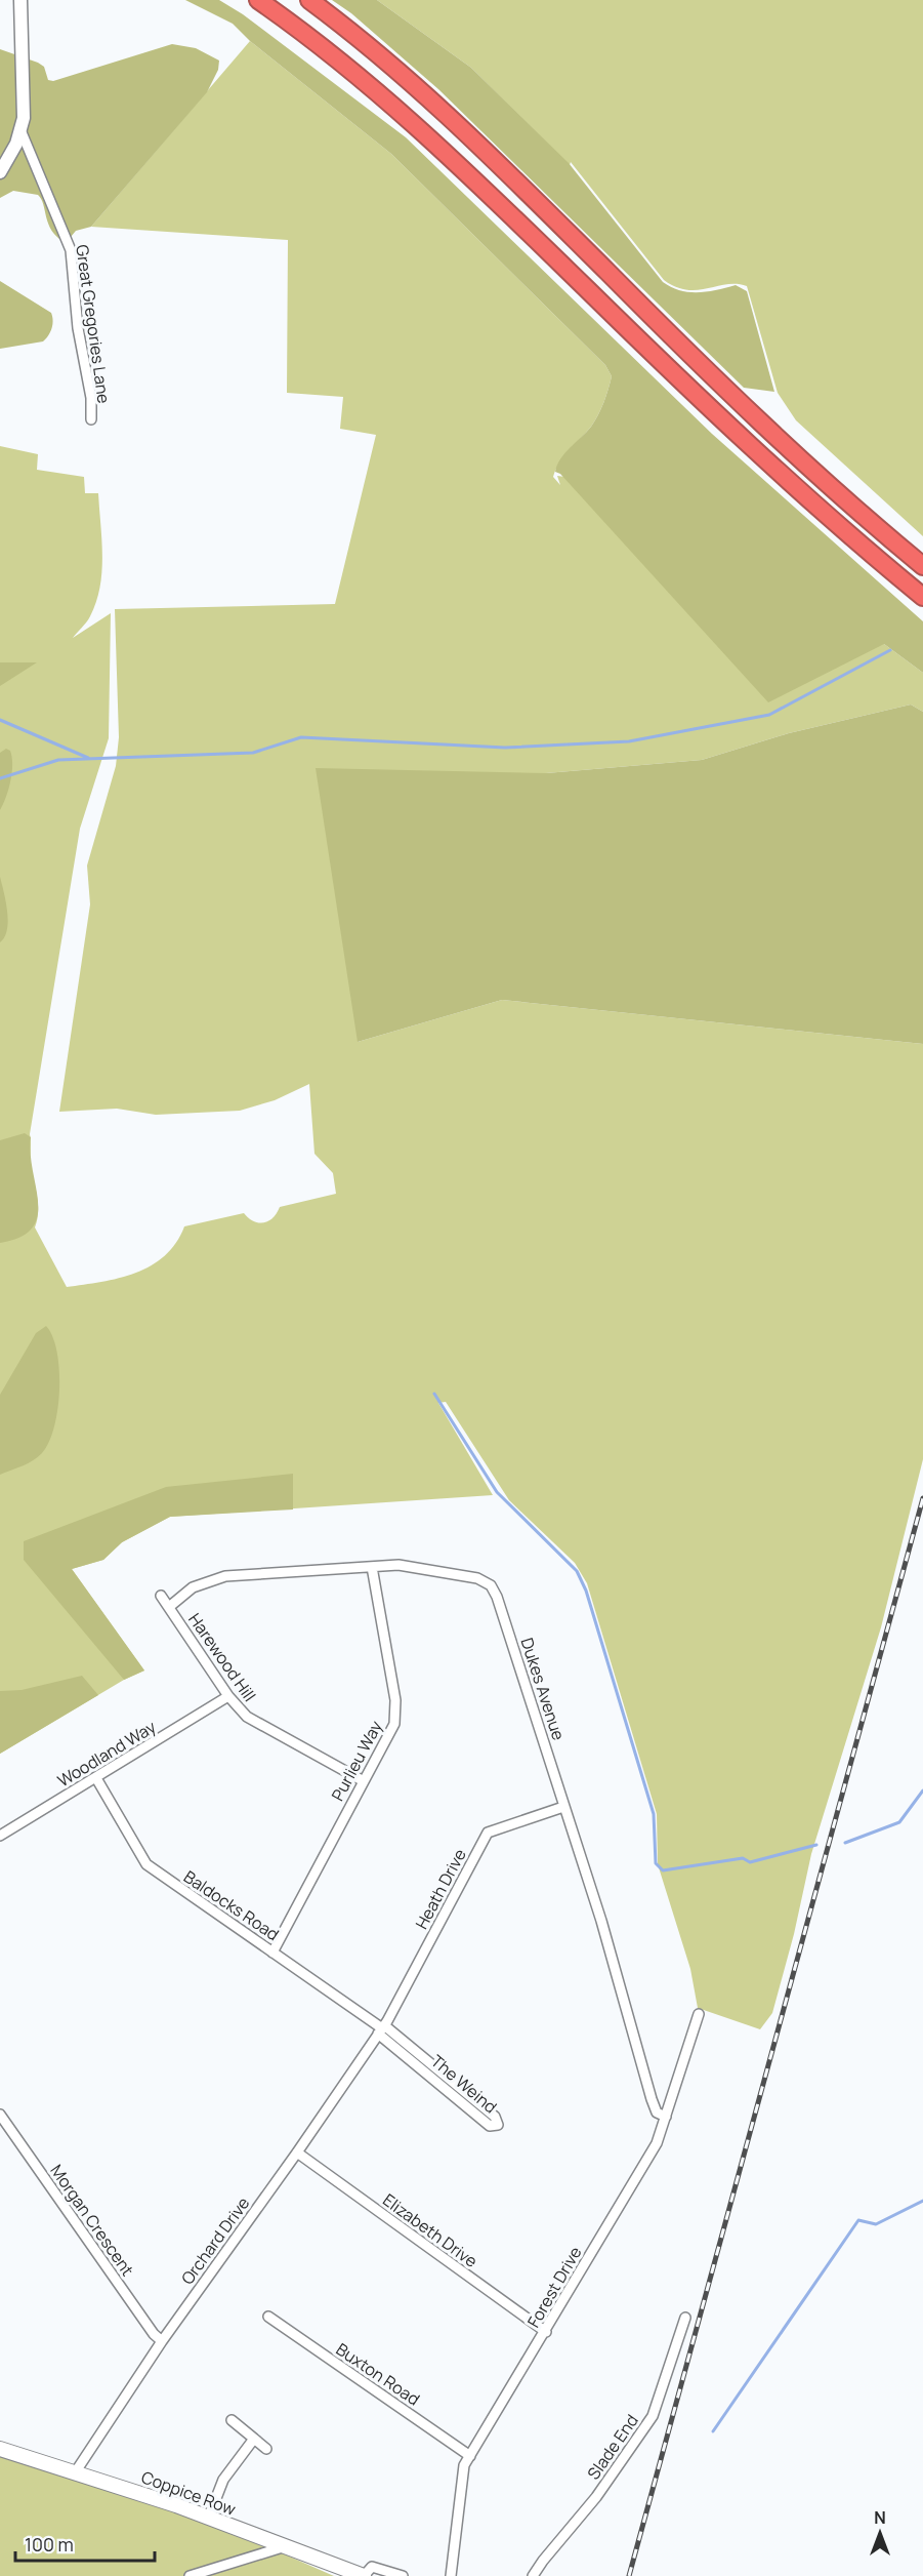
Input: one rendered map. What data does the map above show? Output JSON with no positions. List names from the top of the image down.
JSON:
{
  "streets": {
    "main road": ["Coppice Row"],
    "street": [
      "Great Gregories Lane",
      "Harewood Hill",
      "Dukes Avenue",
      "Woodland Way",
      "Purlieu Way",
      "Heath Drive",
      "Baldocks Road",
      "The Weind",
      "Morgan Crescent",
      "Elizabeth Drive",
      "Orchard Drive",
      "Forest Drive",
      "Buxton Road",
      "Slade End"
    ]
  },
  "crossings": [
    ["Harewood Hill", "Dukes Avenue"],
    ["Harewood Hill", "Woodland Way"],
    ["Harewood Hill", "Purlieu Way"],
    ["Dukes Avenue", "Purlieu Way"],
    ["Dukes Avenue", "Heath Drive"],
    ["Dukes Avenue", "Forest Drive"],
    ["Woodland Way", "Baldocks Road"],
    ["Purlieu Way", "Baldocks Road"],
    ["Heath Drive", "Baldocks Road"],
    ["Heath Drive", "The Weind"],
    ["Heath Drive", "Orchard Drive"],
    ["Baldocks Road", "The Weind"],
    ["Baldocks Road", "Orchard Drive"],
    ["The Weind", "Orchard Drive"],
    ["Morgan Crescent", "Orchard Drive"],
    ["Elizabeth Drive", "Orchard Drive"],
    ["Elizabeth Drive", "Forest Drive"],
    ["Orchard Drive", "Coppice Row"],
    ["Forest Drive", "Buxton Road"]
  ],
  "scale_bar": "100 m",
  "north": "top"
}
